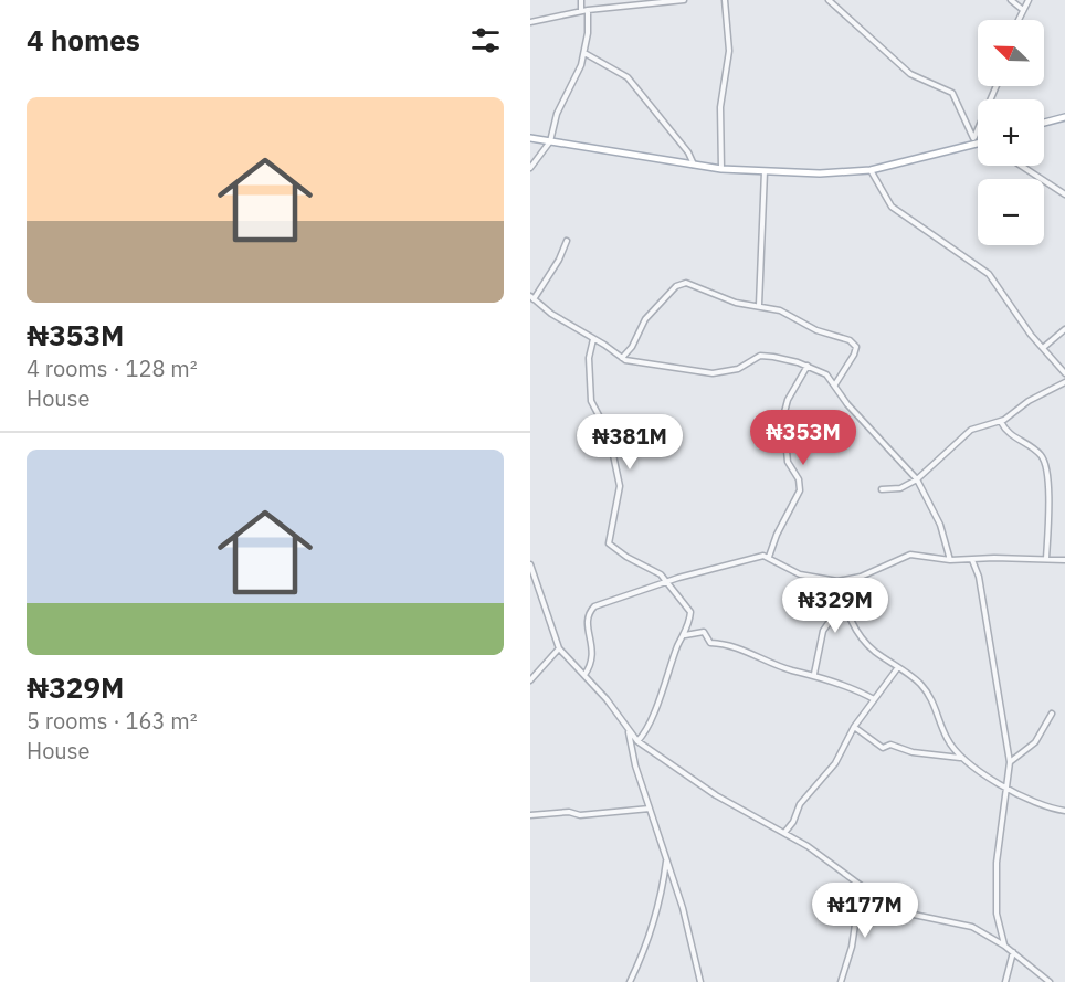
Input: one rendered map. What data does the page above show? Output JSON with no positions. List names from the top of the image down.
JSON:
{
  "north": "top left",
  "page": {
    "heading": "4 homes",
    "map_buttons": ["+", "−"],
    "list": [
      {
        "name": "₦353M",
        "note": "4 rooms · 128 m² · House"
      },
      {
        "name": "₦329M",
        "note": "5 rooms · 163 m² · House"
      }
    ],
    "price": [
      "₦353M",
      "₦381M",
      "₦329M",
      "₦177M"
    ]
  }
}
